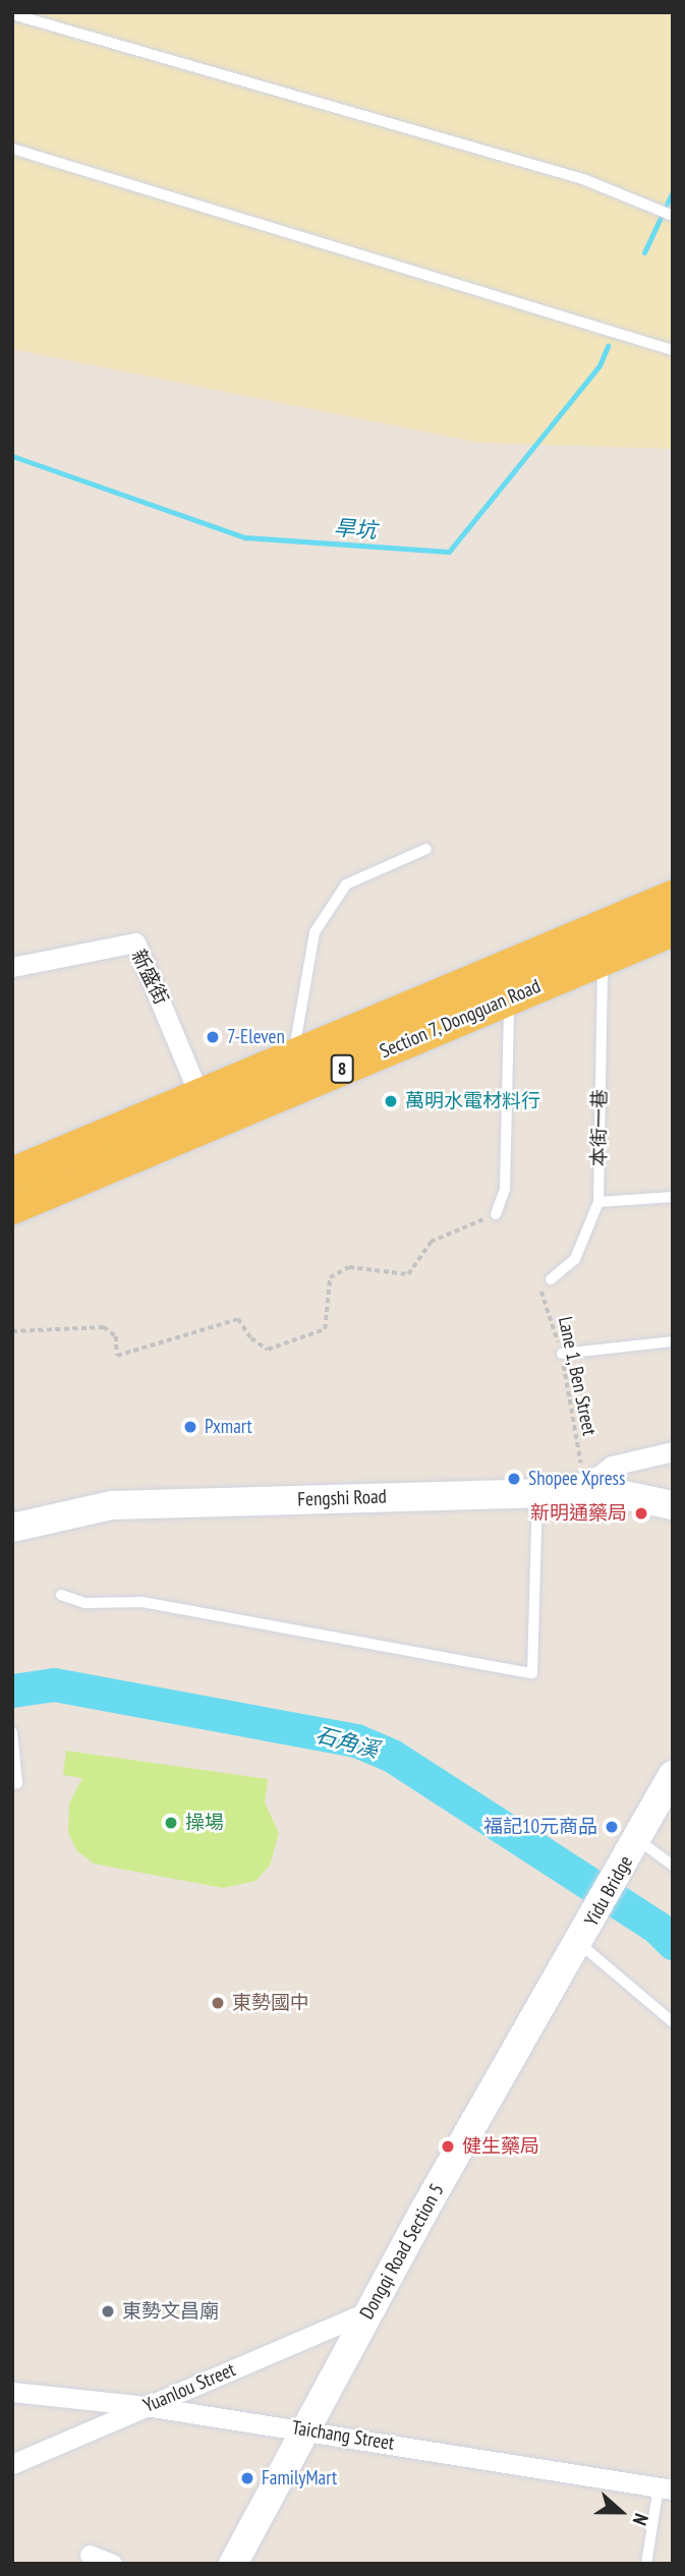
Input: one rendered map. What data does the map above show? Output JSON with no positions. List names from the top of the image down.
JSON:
{
  "streets": {
    "main road": ["Section 7, Dongguan Road", "8"],
    "street": [
      "新盛街",
      "Fengshi Road",
      "Yidu Bridge",
      "Dongqi Road Section 5",
      "Yuanlou Street",
      "Taichang Street"
    ],
    "lane": ["本街一巷"],
    "path": ["Lane 1, Ben Street"]
  },
  "crossings": [
    ["新盛街", "Section 7, Dongguan Road"],
    ["Section 7, Dongguan Road", "本街一巷"],
    ["本街一巷", "Lane 1, Ben Street"],
    ["Lane 1, Ben Street", "Fengshi Road"],
    ["Yidu Bridge", "Dongqi Road Section 5"],
    ["Dongqi Road Section 5", "Yuanlou Street"],
    ["Dongqi Road Section 5", "Taichang Street"],
    ["Yuanlou Street", "Taichang Street"]
  ],
  "water": ["旱坑", "石角溪"],
  "places": [
    "7-Eleven",
    "萬明水電材料行",
    "Pxmart",
    "Shopee Xpress",
    "新明通藥局",
    "操場",
    "福記10元商品",
    "東勢國中",
    "健生藥局",
    "東勢文昌廟",
    "FamilyMart"
  ],
  "north": "right"
}
